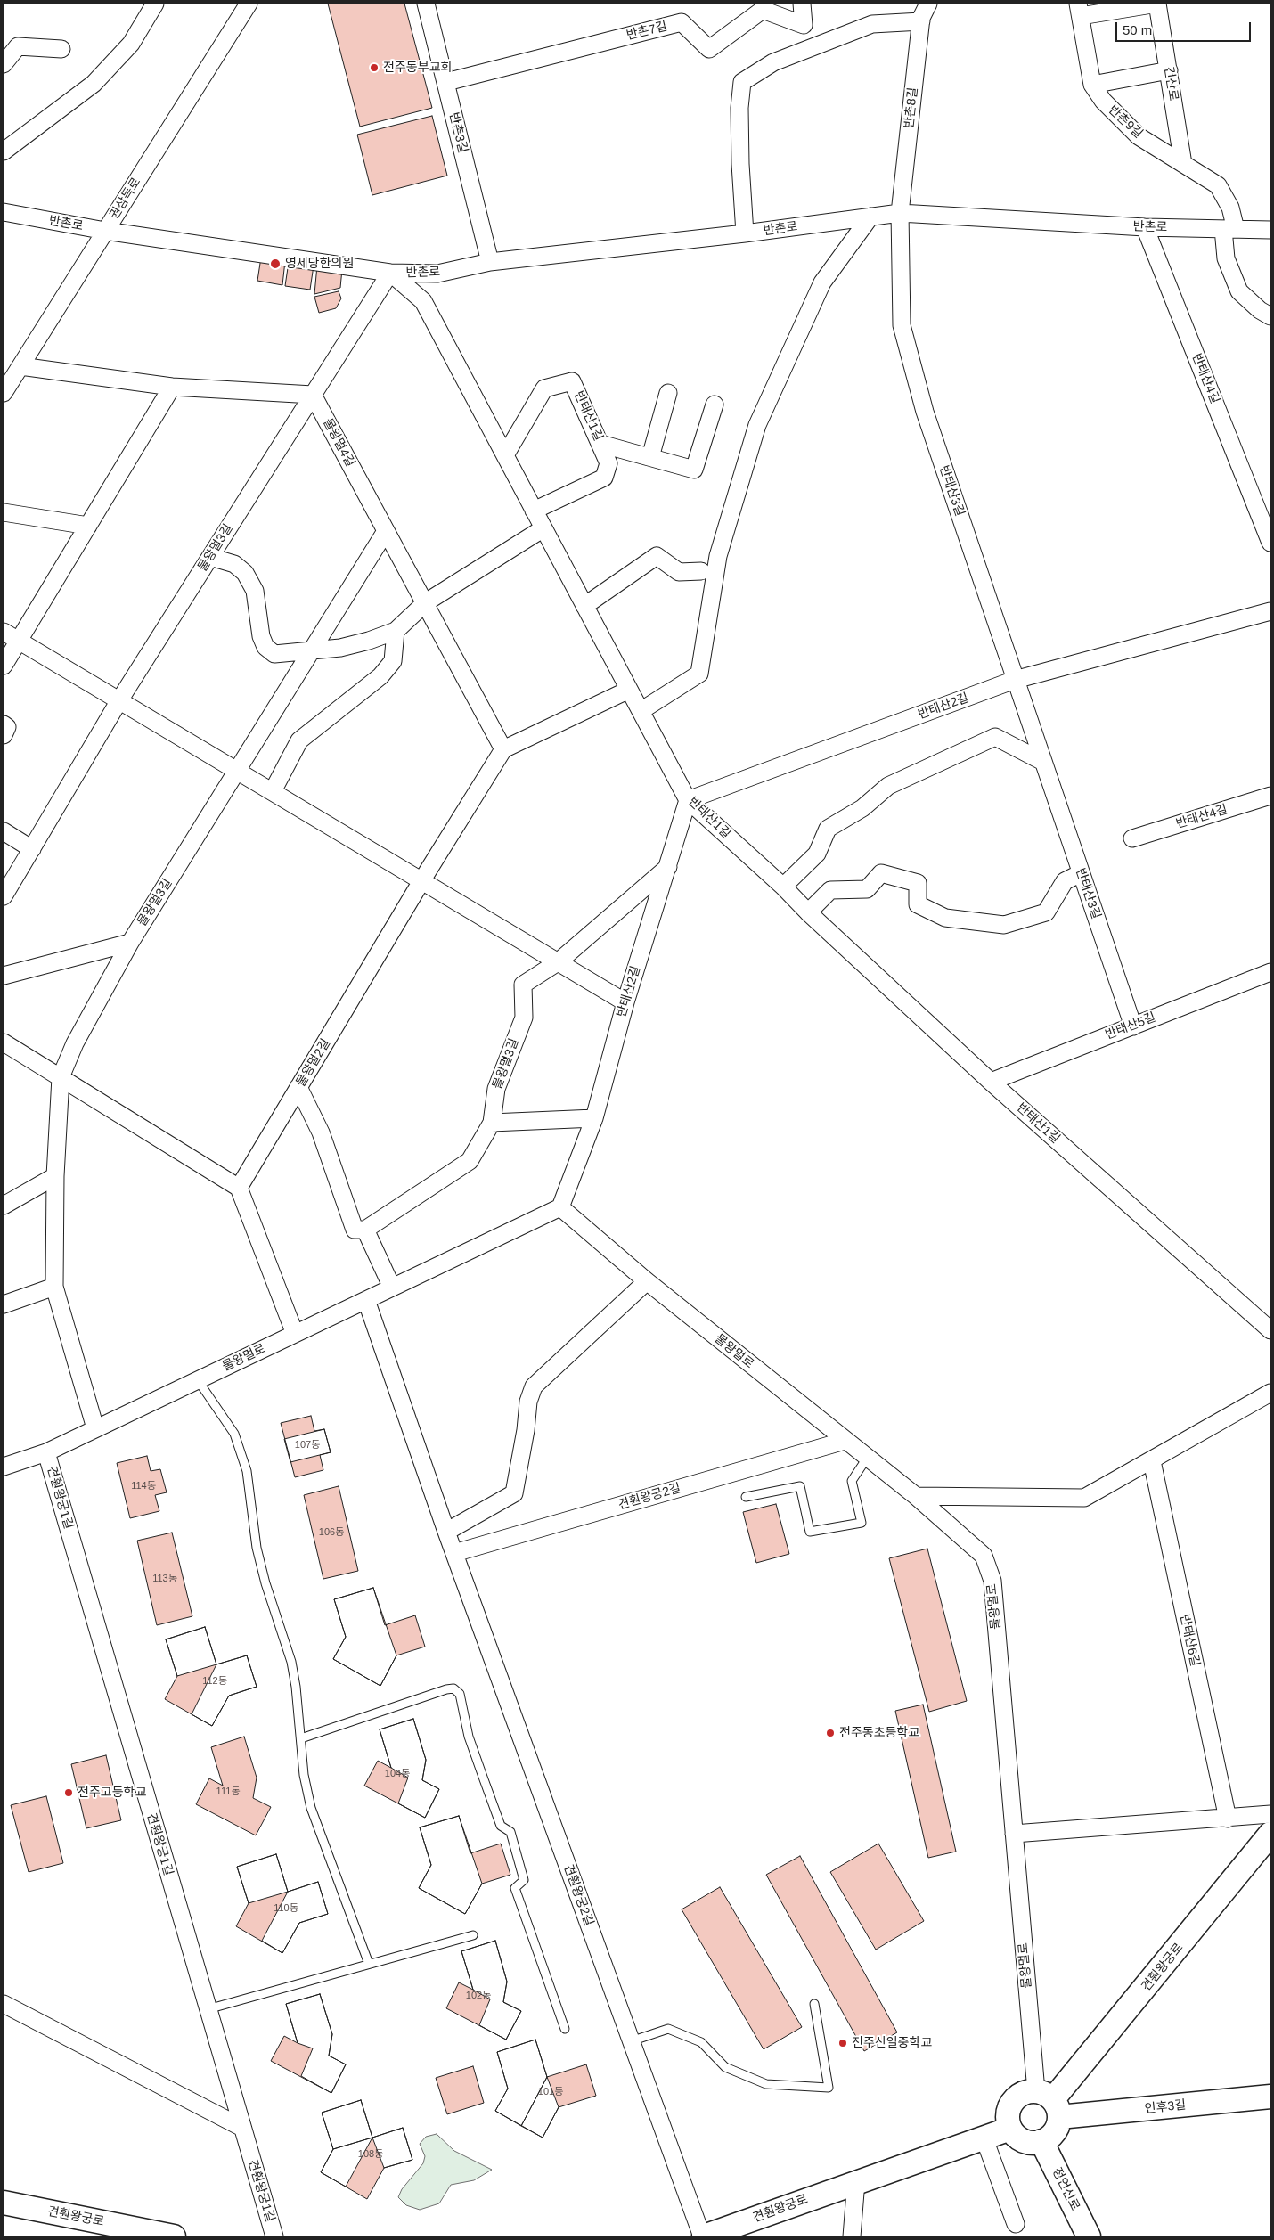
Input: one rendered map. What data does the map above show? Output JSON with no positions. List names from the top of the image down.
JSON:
{
  "streets": {
    "street": [
      "반촌7길",
      "건산로",
      "반촌8길",
      "반촌9길",
      "반촌3길",
      "권삼득로",
      "반촌로",
      "반태산4길",
      "반태산1길",
      "물왕멀4길",
      "반태산3길",
      "물왕멀3길",
      "반태산2길",
      "반태산5길",
      "물왕멀2길",
      "물왕멀로",
      "견훤왕궁2길",
      "견훤왕궁1길",
      "반태산6길",
      "견훤왕궁로",
      "인후3길",
      "정언신로"
    ]
  },
  "crossings": [
    ["반촌7길", "반촌3길"],
    ["건산로", "반촌9길"],
    ["반촌8길", "반촌로"],
    ["반촌8길", "반태산3길"],
    ["반촌9길", "반촌로"],
    ["반촌3길", "반촌로"],
    ["권삼득로", "반촌로"],
    ["반촌로", "반태산4길"],
    ["반촌로", "반태산1길"],
    ["반촌로", "반태산3길"],
    ["반촌로", "물왕멀3길"],
    ["반태산1길", "물왕멀3길"],
    ["반태산1길", "반태산2길"],
    ["반태산1길", "반태산5길"],
    ["물왕멀4길", "물왕멀3길"],
    ["반태산3길", "반태산2길"],
    ["반태산3길", "반태산5길"],
    ["물왕멀3길", "반태산2길"],
    ["반태산2길", "물왕멀로"],
    ["물왕멀로", "견훤왕궁2길"],
    ["물왕멀로", "견훤왕궁1길"],
    ["물왕멀로", "견훤왕궁로"],
    ["물왕멀로", "인후3길"],
    ["물왕멀로", "정언신로"],
    ["견훤왕궁2길", "견훤왕궁로"],
    ["견훤왕궁로", "인후3길"],
    ["견훤왕궁로", "정언신로"],
    ["인후3길", "정언신로"]
  ],
  "places": [
    "전주동부교회",
    "영세당한의원",
    "전주동초등학교",
    "전주고등학교",
    "전주신일중학교"
  ],
  "house_numbers": [
    "107동",
    "114동",
    "106동",
    "113동",
    "112동",
    "104동",
    "111동",
    "110동",
    "102동",
    "101동",
    "108동"
  ],
  "scale_bar": "50 m"
}
